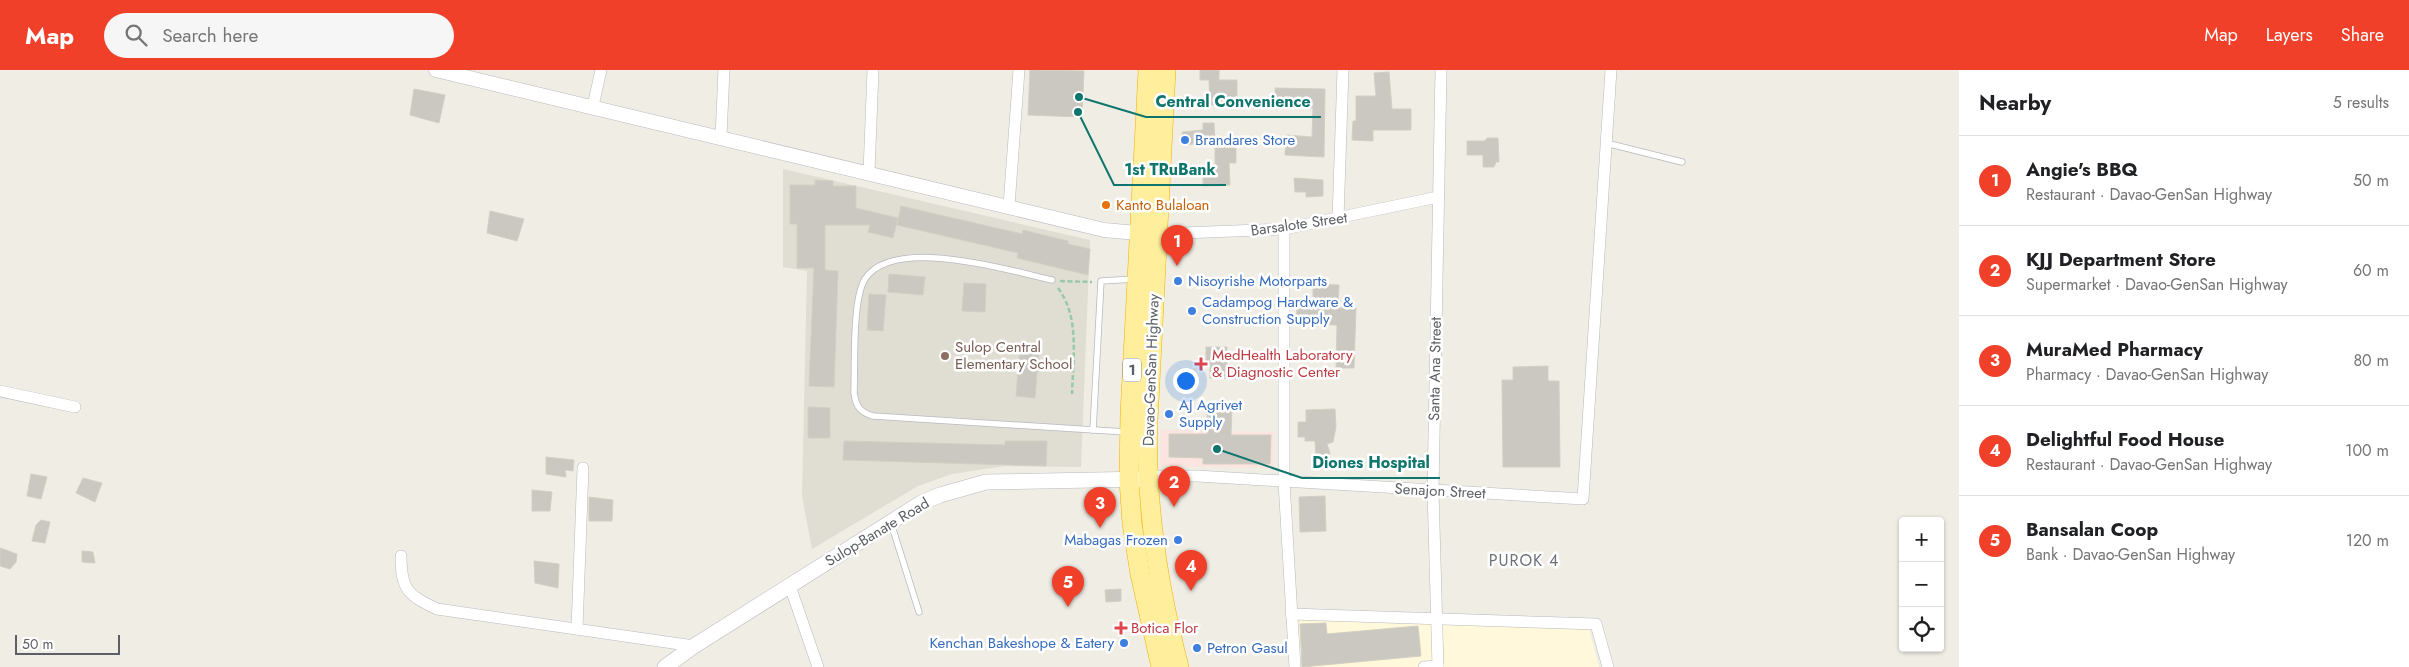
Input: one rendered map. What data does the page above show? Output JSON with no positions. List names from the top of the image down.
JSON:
{
  "streets": {
    "highway": ["1", "Davao-GenSan Highway"],
    "main road": ["Sulop-Banate Road"],
    "street": ["Barsalote Street", "Santa Ana Street", "Senajon Street"]
  },
  "crossings": [
    ["Barsalote Street", "Santa Ana Street"],
    ["Barsalote Street", "Davao-GenSan Highway"],
    ["Santa Ana Street", "Senajon Street"],
    ["Davao-GenSan Highway", "Senajon Street"],
    ["Davao-GenSan Highway", "Sulop-Banate Road"],
    ["Senajon Street", "Sulop-Banate Road"]
  ],
  "districts": ["PUROK 4"],
  "places": {
    "other": [
      "Central Convenience",
      "1st TRuBank",
      "Brandares Store",
      "Kanto Bulaloan",
      "Nisoyrishe Motorparts",
      "Cadampog Hardware & Construction Supply",
      "Sulop Central Elementary School",
      "AJ Agrivet Supply",
      "Diones Hospital",
      "Mabagas Frozen",
      "Kenchan Bakeshope & Eatery",
      "Petron Gasul"
    ],
    "health": ["MedHealth Laboratory & Diagnostic Center", "Botica Flor"]
  },
  "scale_bar": "50 m",
  "page": {
    "header": "Map",
    "search": "Search here",
    "nav": ["Map", "Layers", "Share"],
    "heading": ["Nearby", "5 results"],
    "list": [
      {
        "mark": "1",
        "name": "Angie's BBQ",
        "note": "Restaurant · Davao-GenSan Highway",
        "value": "50 m"
      },
      {
        "mark": "2",
        "name": "KJJ Department Store",
        "note": "Supermarket · Davao-GenSan Highway",
        "value": "60 m"
      },
      {
        "mark": "3",
        "name": "MuraMed Pharmacy",
        "note": "Pharmacy · Davao-GenSan Highway",
        "value": "80 m"
      },
      {
        "mark": "4",
        "name": "Delightful Food House",
        "note": "Restaurant · Davao-GenSan Highway",
        "value": "100 m"
      },
      {
        "mark": "5",
        "name": "Bansalan Coop",
        "note": "Bank · Davao-GenSan Highway",
        "value": "120 m"
      }
    ],
    "pins": [
      "1",
      "2",
      "3",
      "4",
      "5"
    ],
    "map_buttons": ["+", "−"],
    "scale": "50 m"
  }
}
